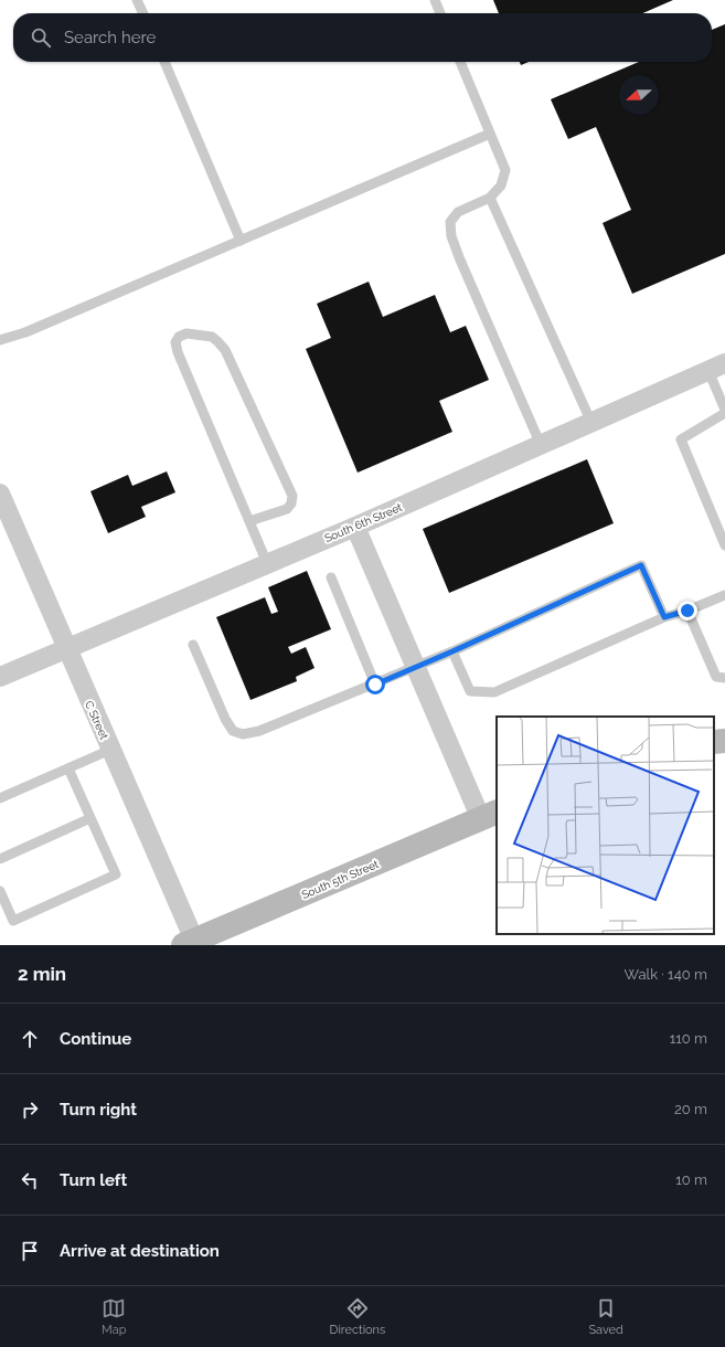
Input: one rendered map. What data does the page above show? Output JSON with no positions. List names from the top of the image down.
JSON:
{
  "streets": {
    "street": ["South 6th Street", "C Street", "South 5th Street"]
  },
  "crossings": [
    ["South 6th Street", "C Street"],
    ["C Street", "South 5th Street"]
  ],
  "north": "left",
  "page": {
    "search": "Search here",
    "heading": ["2 min", "Walk · 140 m"],
    "list": [
      ["Continue", "110 m"],
      ["Turn right", "20 m"],
      ["Turn left", "10 m"],
      "Arrive at destination"
    ],
    "nav": ["Map", "Directions", "Saved"]
  }
}
